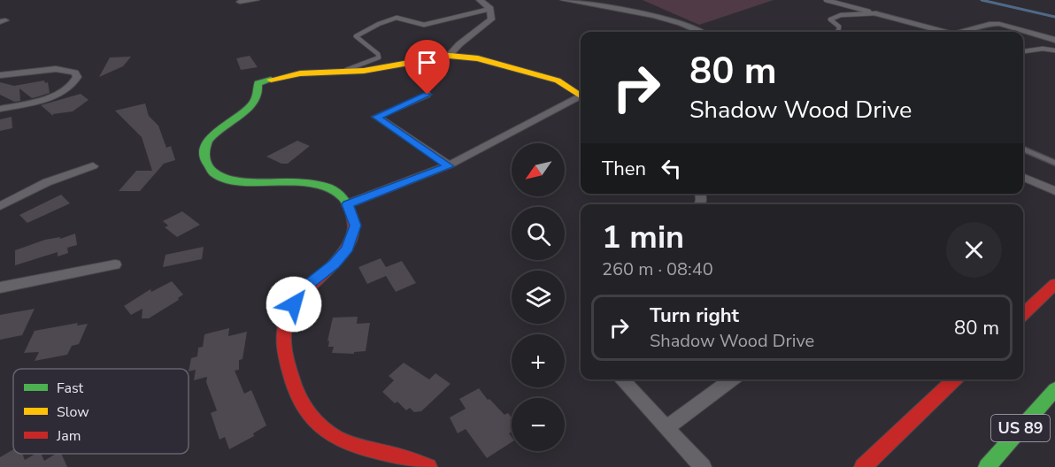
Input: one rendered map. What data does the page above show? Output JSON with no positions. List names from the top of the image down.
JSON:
{
  "streets": {
    "main road": ["US 89"]
  },
  "legend": ["Fast", "Slow", "Jam"],
  "north": "bottom left",
  "page": {
    "turn": ["80 m", "Shadow Wood Drive"],
    "map_buttons": ["+", "−"],
    "then": "Then",
    "heading": ["1 min", "260 m · 08:40"],
    "list": [
      {
        "name": "Turn right",
        "note": "Shadow Wood Drive",
        "value": "80 m"
      }
    ]
  }
}
